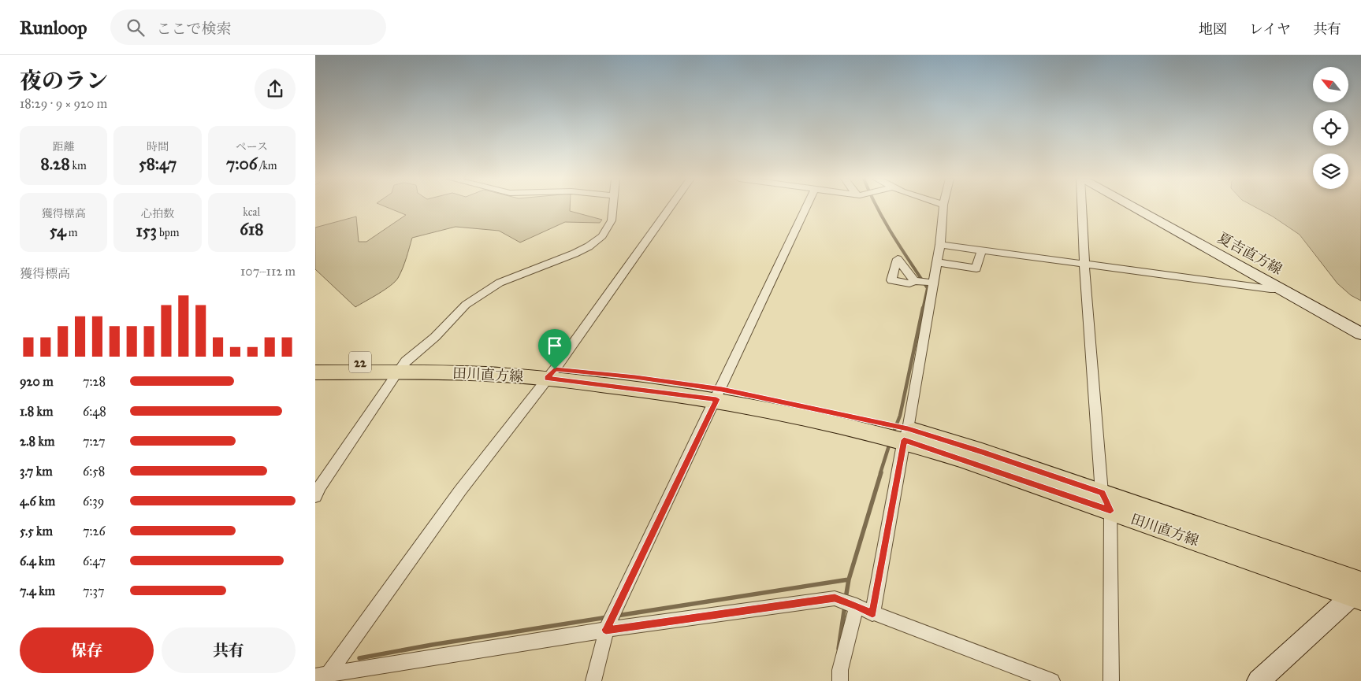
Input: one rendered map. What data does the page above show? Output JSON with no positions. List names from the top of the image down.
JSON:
{
  "streets": {
    "main road": ["夏吉直方線", "22", "田川直方線"]
  },
  "north": "top left",
  "page": {
    "header": "Runloop",
    "search": "ここで検索",
    "nav": ["地図", "レイヤ", "共有"],
    "heading": ["夜のラン", "18:29 · 9 × 920 m"],
    "stats": [
      ["距離", "8.28 km"],
      ["時間", "58:47"],
      ["ペース", "7:06 /km"],
      ["獲得標高", "54 m"],
      ["心拍数", "153 bpm"],
      ["kcal", "618"]
    ],
    "chart": ["獲得標高", "107–112 m"],
    "list": [
      {
        "name": "920 m",
        "note": "7:28"
      },
      {
        "name": "1.8 km",
        "note": "6:48"
      },
      {
        "name": "2.8 km",
        "note": "7:27"
      },
      {
        "name": "3.7 km",
        "note": "6:58"
      },
      {
        "name": "4.6 km",
        "note": "6:39"
      },
      {
        "name": "5.5 km",
        "note": "7:26"
      },
      {
        "name": "6.4 km",
        "note": "6:47"
      },
      {
        "name": "7.4 km",
        "note": "7:37"
      }
    ],
    "buttons": ["保存", "共有"]
  }
}
